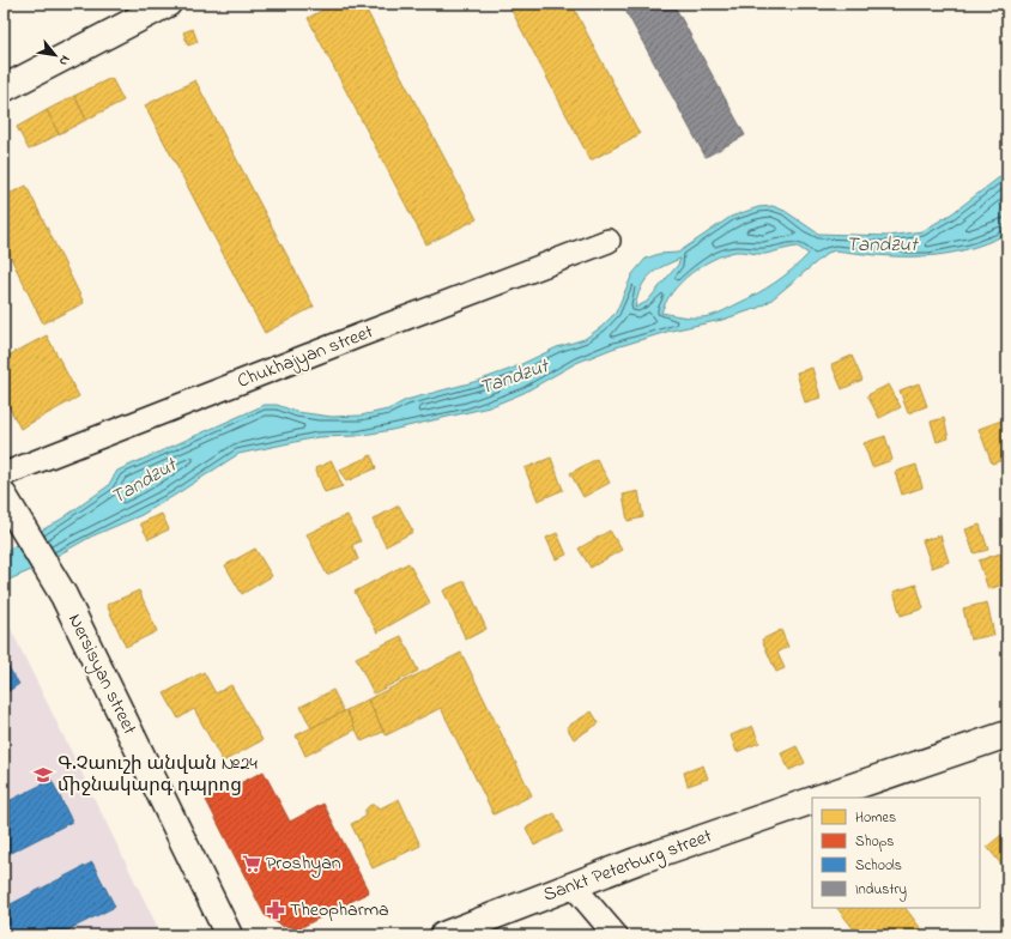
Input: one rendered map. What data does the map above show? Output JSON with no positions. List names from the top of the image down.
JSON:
{
  "streets": {
    "main road": ["Nersisyan street", "Sankt Peterburg street"],
    "street": ["Chukhajyan street"]
  },
  "water": ["Tandzut"],
  "places": {
    "school or university": ["Գ.Չաուշի անվան №24 միջնակարգ դպրոց"],
    "supermarket": ["Proshyan"],
    "pharmacy": ["Theopharma"]
  },
  "legend": [
    "Homes",
    "Shops",
    "Schools",
    "Industry"
  ],
  "north": "bottom right"
}
